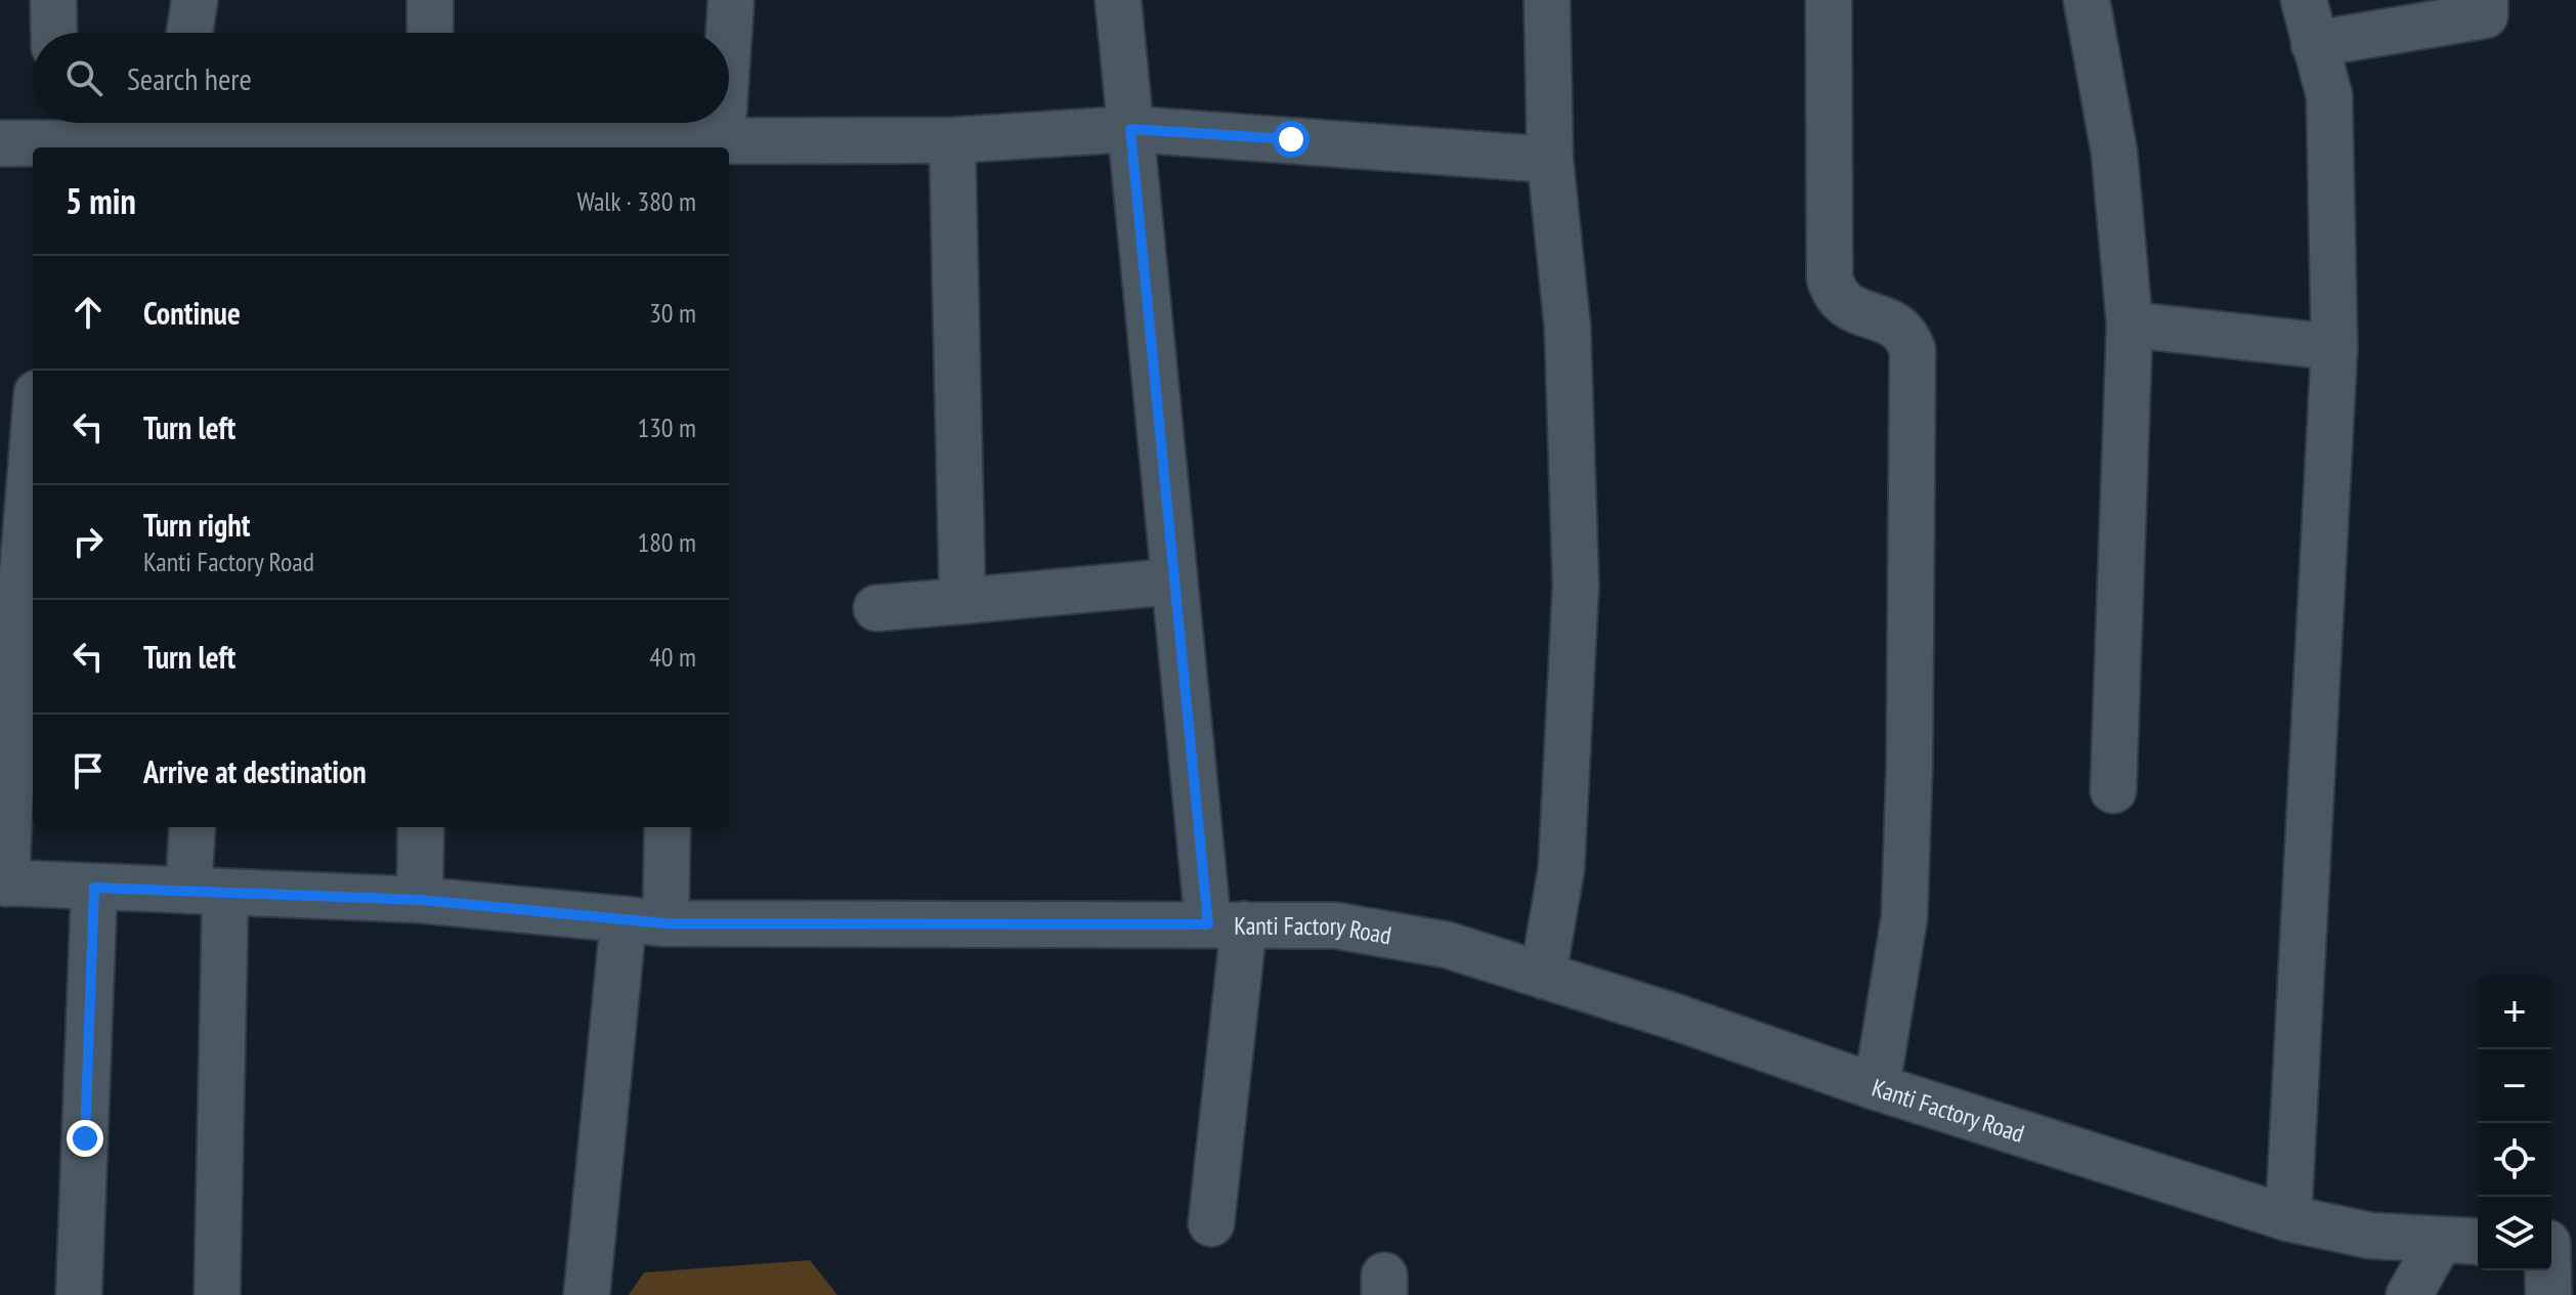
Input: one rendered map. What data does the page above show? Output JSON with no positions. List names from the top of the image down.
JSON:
{
  "streets": {
    "street": ["Kanti Factory Road"]
  },
  "page": {
    "search": "Search here",
    "heading": ["5 min", "Walk · 380 m"],
    "list": [
      ["Continue", "30 m"],
      ["Turn left", "130 m"],
      ["Turn right", "Kanti Factory Road", "180 m"],
      ["Turn left", "40 m"],
      "Arrive at destination"
    ],
    "map_buttons": ["+", "−"]
  }
}
